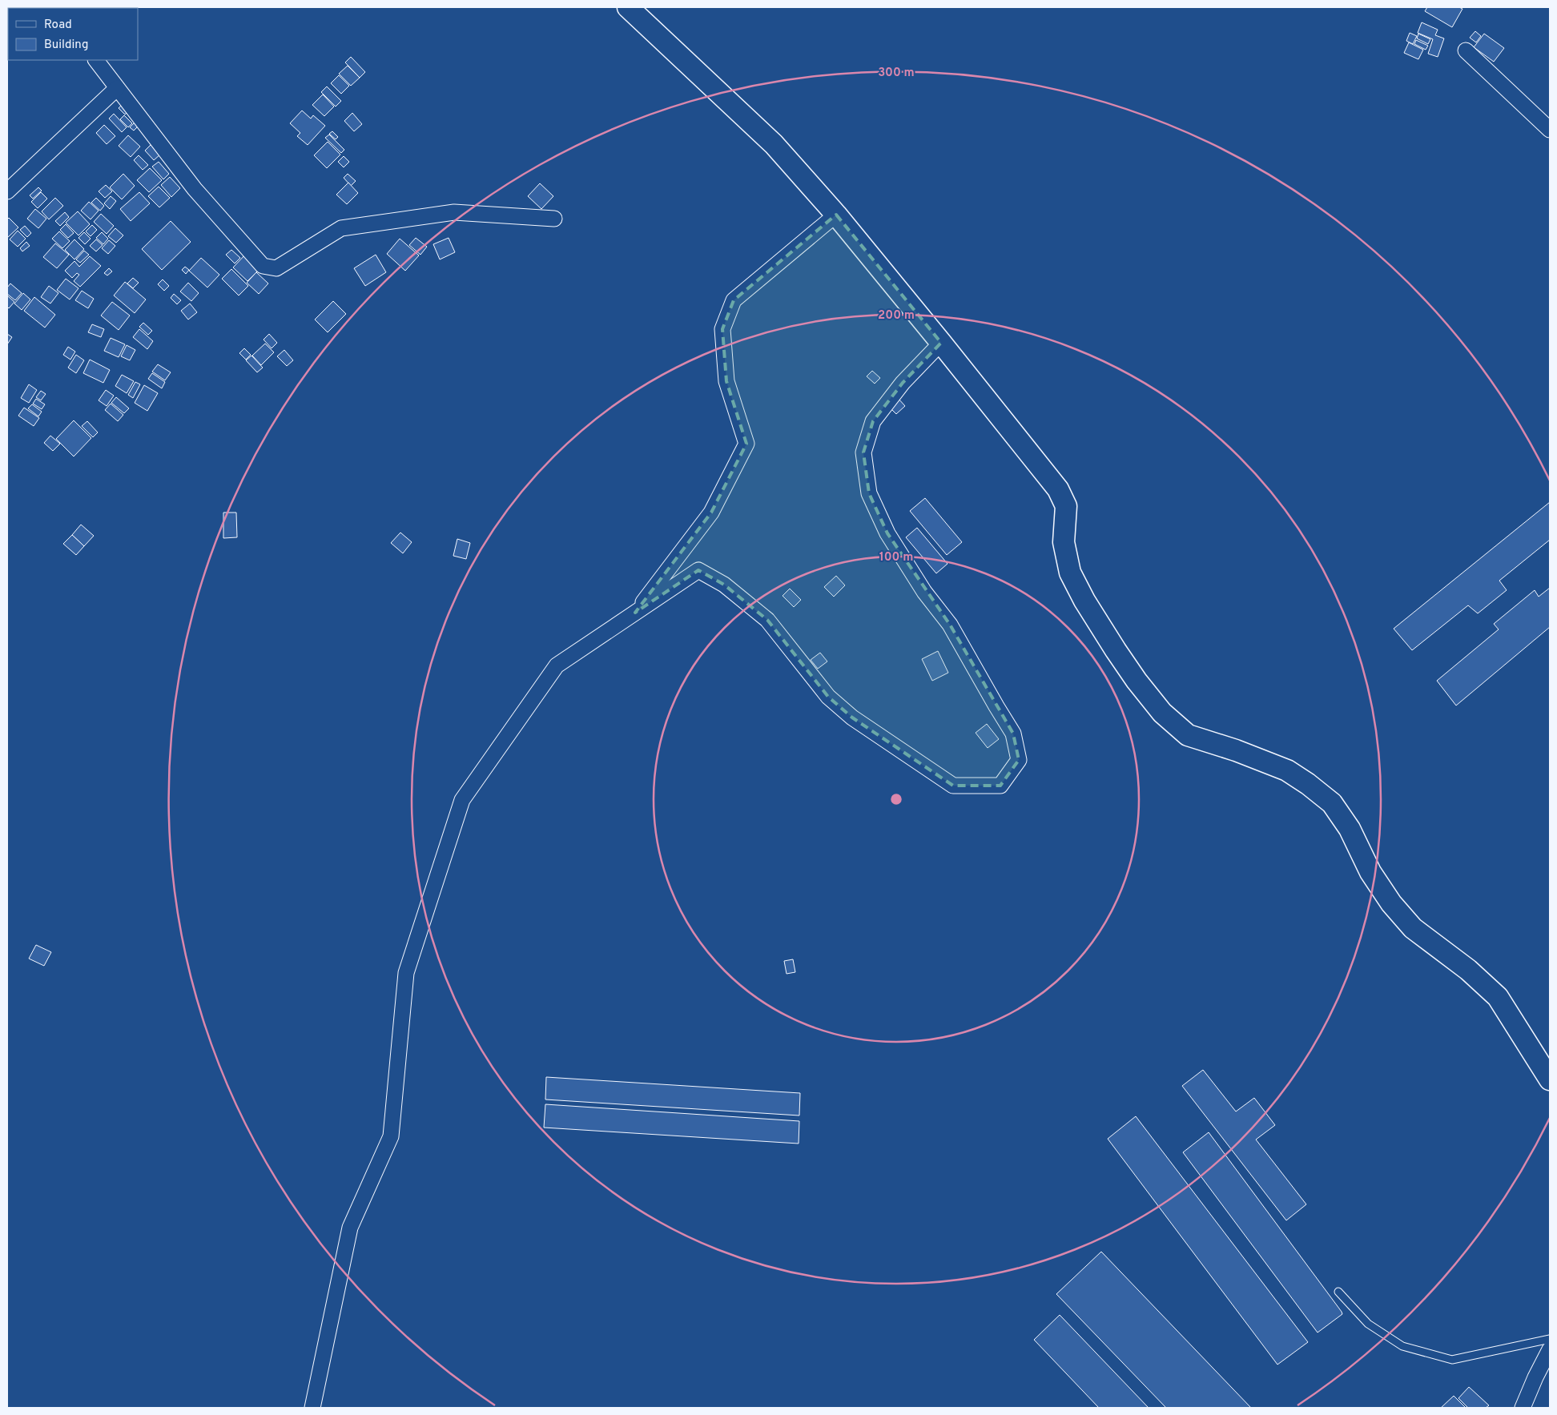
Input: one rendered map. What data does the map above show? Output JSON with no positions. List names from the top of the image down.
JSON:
{
  "legend": ["Road", "Building"],
  "rings": ["300 m", "200 m", "100 m"]
}
